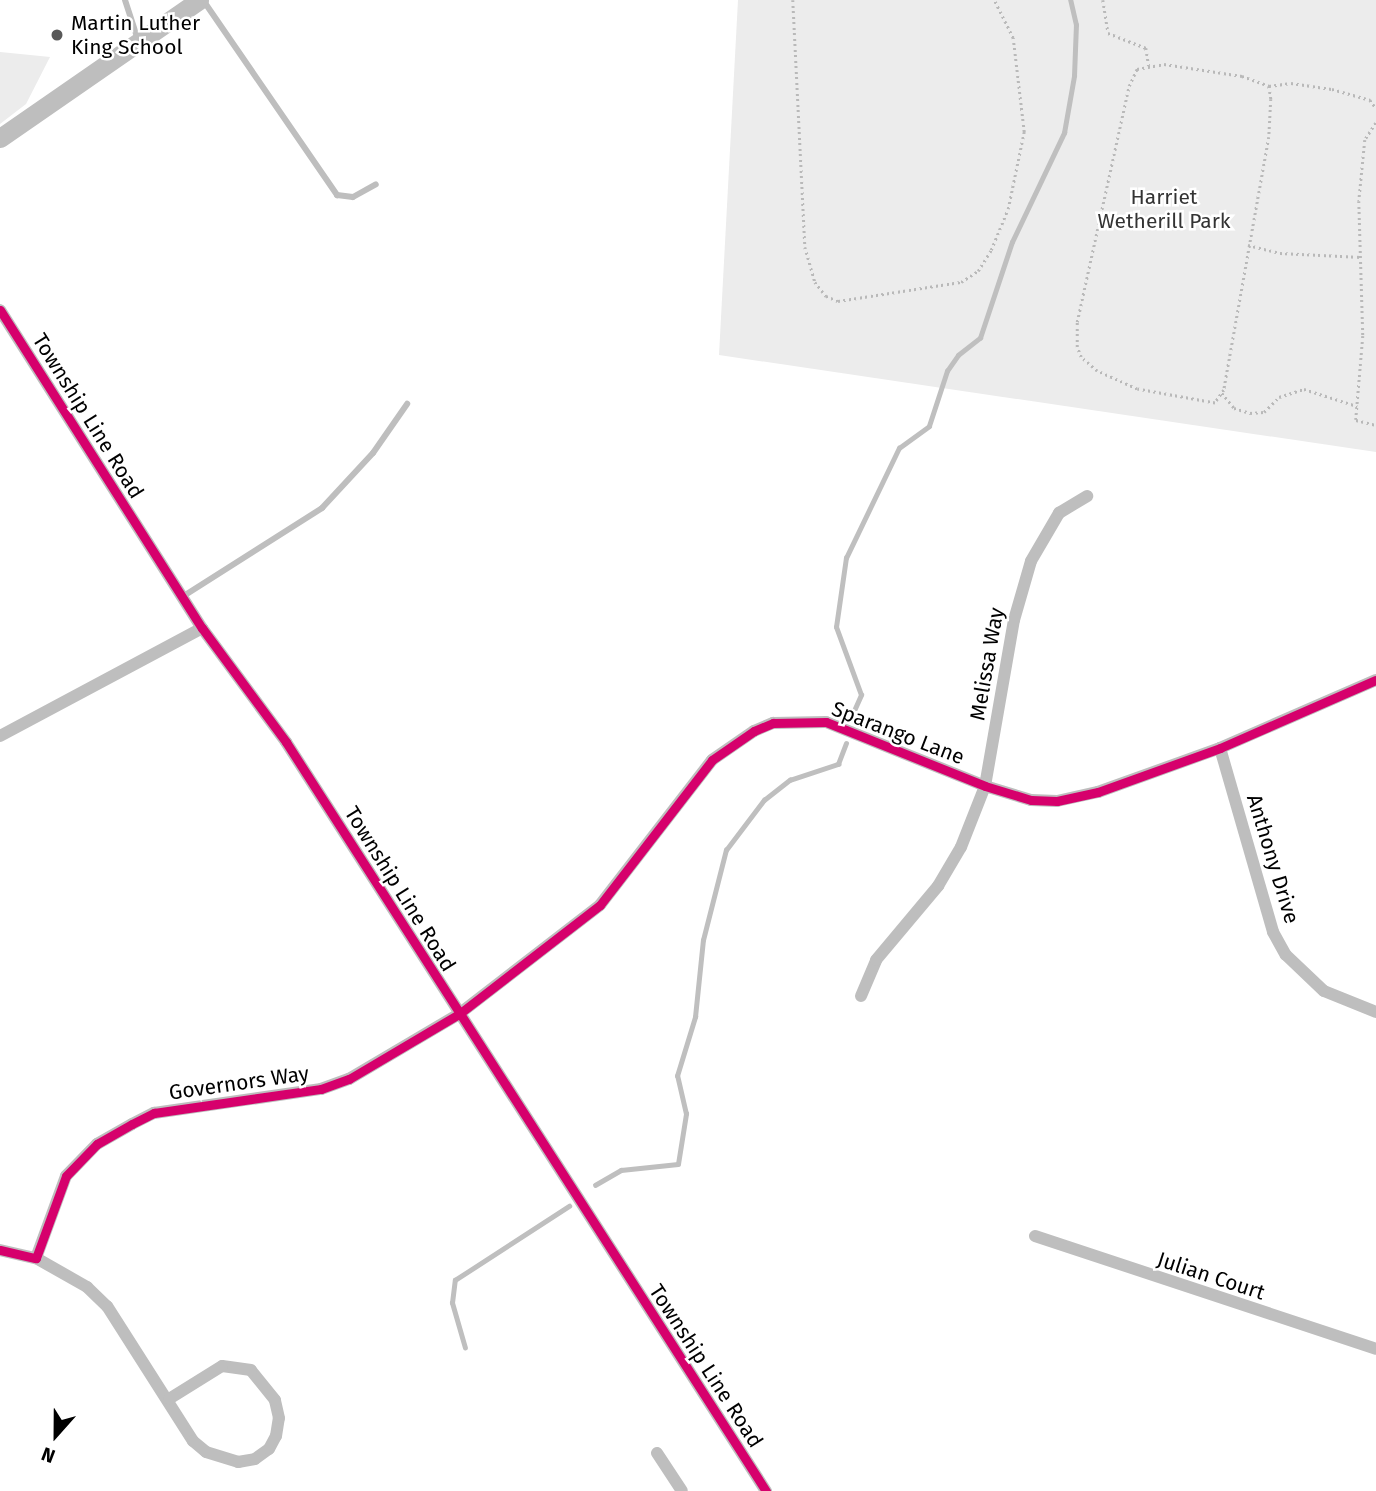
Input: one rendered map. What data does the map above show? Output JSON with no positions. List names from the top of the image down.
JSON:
{
  "streets": {
    "street": [
      "Township Line Road",
      "Melissa Way",
      "Sparango Lane",
      "Anthony Drive",
      "Governors Way",
      "Julian Court"
    ]
  },
  "crossings": [
    ["Township Line Road", "Sparango Lane"],
    ["Township Line Road", "Governors Way"],
    ["Melissa Way", "Sparango Lane"],
    ["Sparango Lane", "Anthony Drive"],
    ["Sparango Lane", "Governors Way"]
  ],
  "parks": ["Harriet Wetherill Park"],
  "places": ["Martin Luther King School"],
  "north": "bottom"
}
